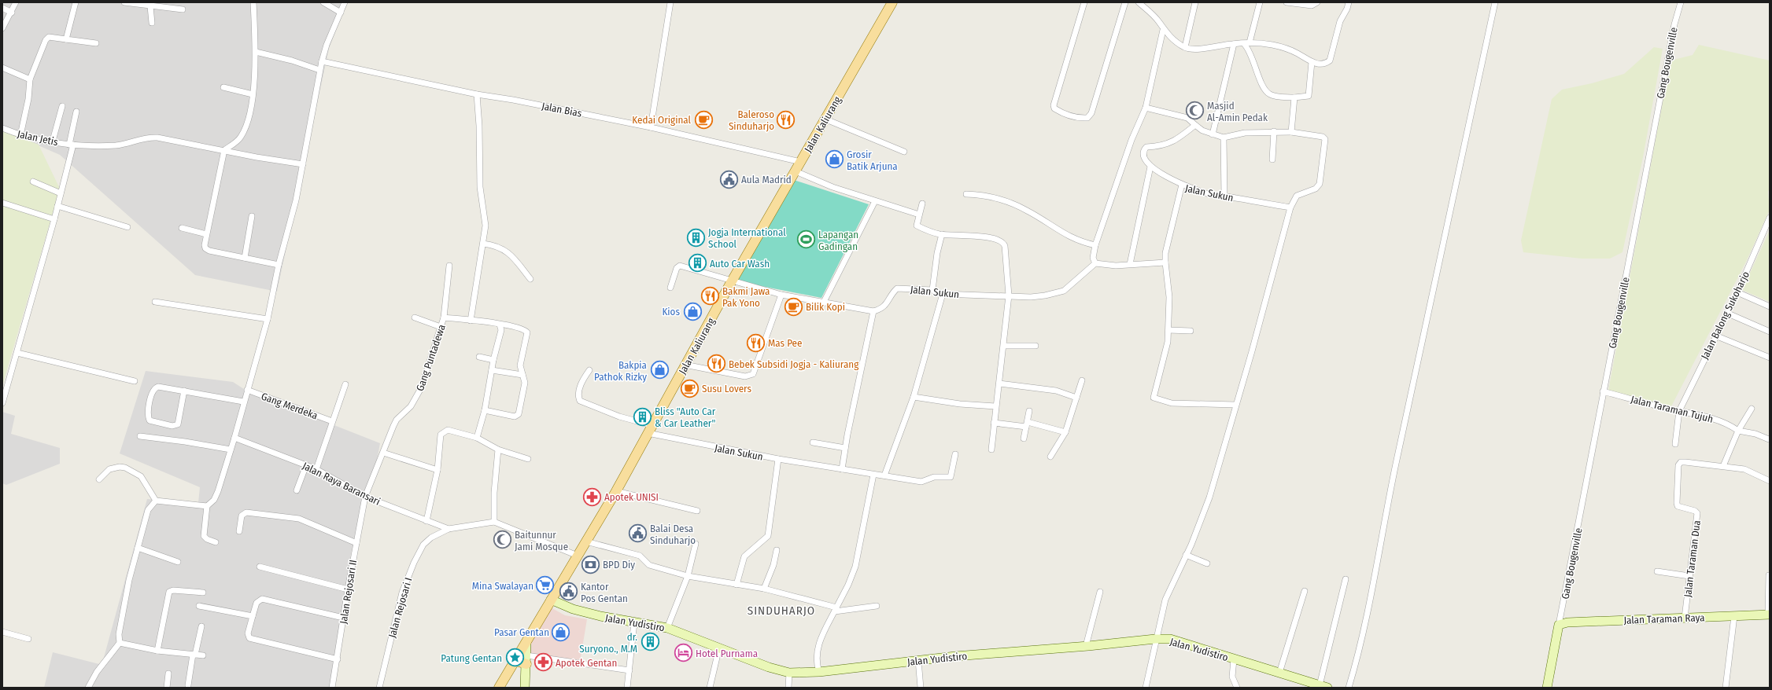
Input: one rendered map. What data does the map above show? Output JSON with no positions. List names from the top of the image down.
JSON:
{
  "streets": {
    "main road": ["Jalan Kaliurang"],
    "street": [
      "Gang Bougenville",
      "Jalan Bias",
      "Jalan Jetis",
      "Jalan Sukun",
      "Jalan Balong Sukoharjo",
      "Gang Puntadewa",
      "Gang Merdeka",
      "Jalan Taraman Tujuh",
      "Jalan Raya Baransari",
      "Jalan Taraman Dua",
      "Jalan Rejosari II",
      "Jalan Rejosari I",
      "Jalan Taraman Raya",
      "Jalan Yudistiro"
    ]
  },
  "crossings": [
    ["Gang Bougenville", "Jalan Taraman Tujuh"],
    ["Gang Bougenville", "Jalan Taraman Raya"],
    ["Jalan Bias", "Jalan Kaliurang"],
    ["Jalan Kaliurang", "Jalan Sukun"],
    ["Jalan Kaliurang", "Jalan Yudistiro"],
    ["Jalan Balong Sukoharjo", "Jalan Taraman Tujuh"],
    ["Gang Puntadewa", "Jalan Raya Baransari"],
    ["Gang Puntadewa", "Jalan Rejosari II"],
    ["Jalan Raya Baransari", "Jalan Rejosari II"],
    ["Jalan Raya Baransari", "Jalan Rejosari I"],
    ["Jalan Taraman Dua", "Jalan Taraman Raya"]
  ],
  "districts": ["SINDUHARJO"],
  "places": {
    "mosque": ["Masjid Al-Amin Pedak", "Baitunnur Jami Mosque"],
    "cafe": ["Kedai Original", "Bilik Kopi", "Susu Lovers"],
    "restaurant": [
      "Baleroso Sinduharjo",
      "Bakmi Jawa Pak Yono",
      "Mas Pee",
      "Bebek Subsidi Jogja - Kaliurang"
    ],
    "shop": [
      "Grosir Batik Arjuna",
      "Kios",
      "Bakpia Pathok Rizky",
      "Pasar Gentan"
    ],
    "public building": ["Aula Madrid", "Balai Desa Sinduharjo", "Kantor Pos Gentan"],
    "building": [
      "Jogja International School",
      "Auto Car Wash",
      "Bliss \"Auto Car & Car Leather\"",
      "dr. Suryono., M.M"
    ],
    "sports": ["Lapangan Gadingan"],
    "pharmacy": ["Apotek UNISI", "Apotek Gentan"],
    "bank": ["BPD Diy"],
    "supermarket": ["Mina Swalayan"],
    "hotel": ["Hotel Purnama"],
    "place": ["Patung Gentan"]
  }
}
